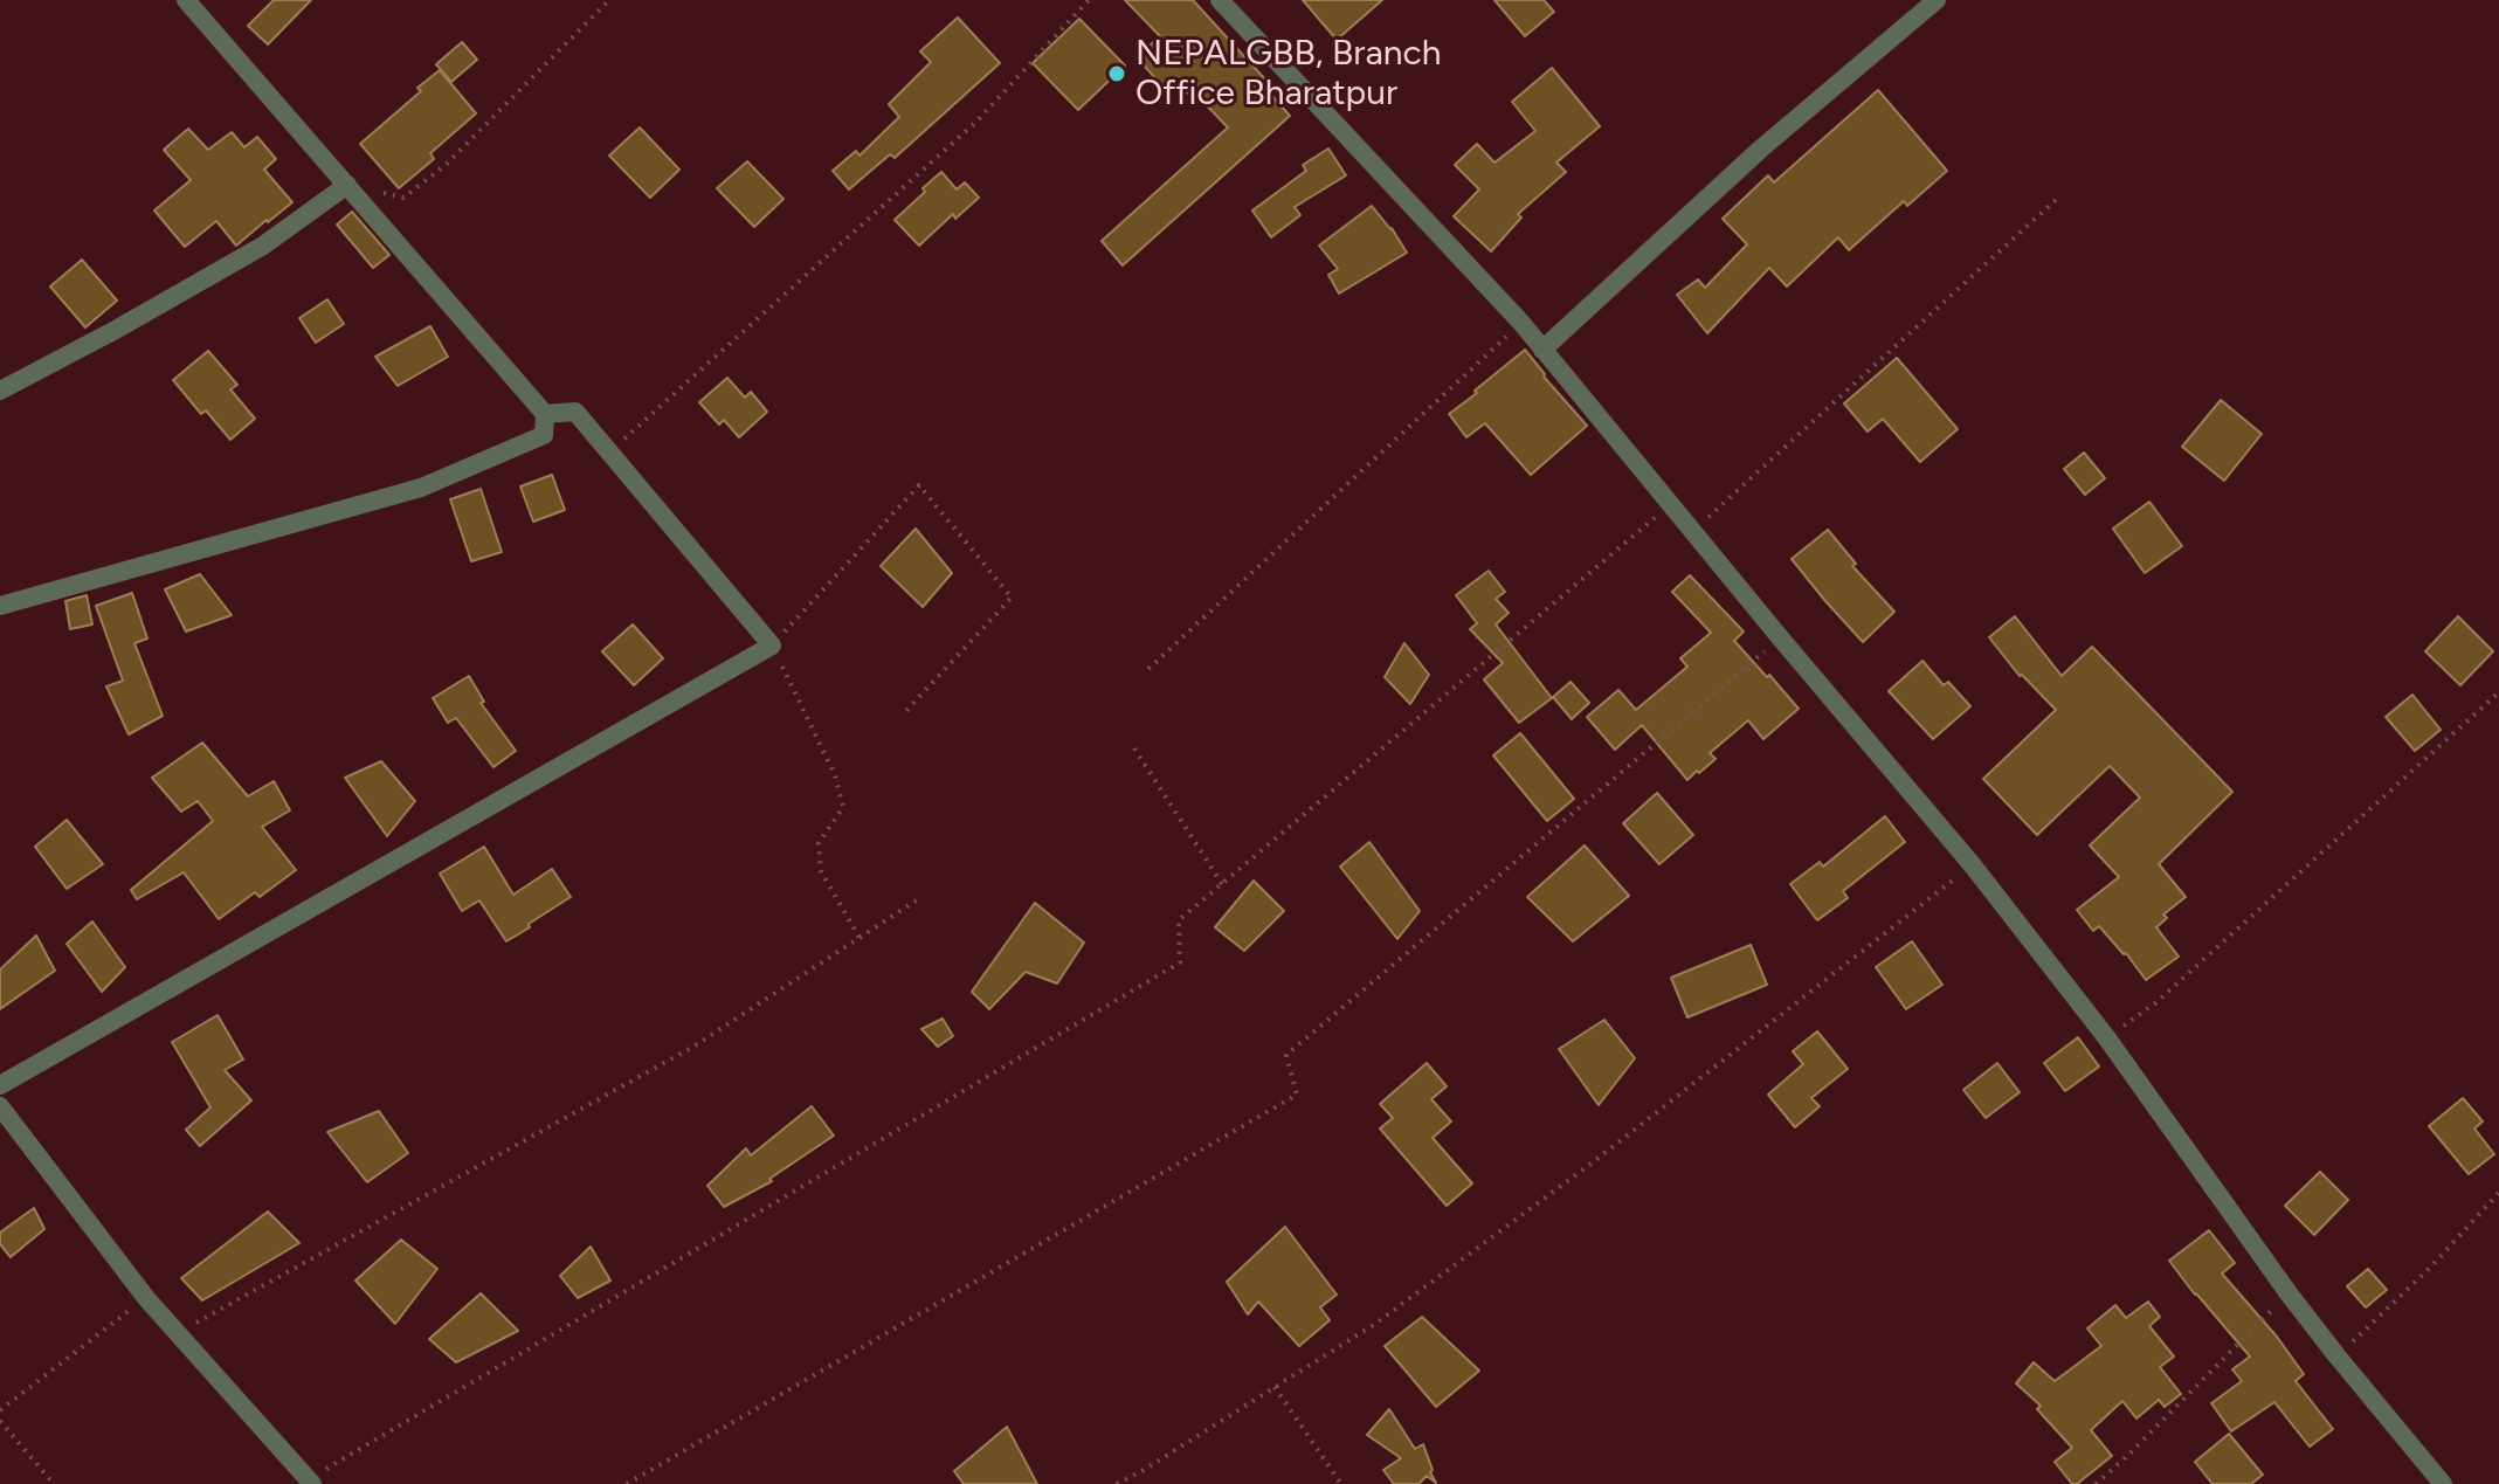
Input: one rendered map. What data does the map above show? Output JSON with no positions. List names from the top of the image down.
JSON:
{
  "places": ["NEPALGBB, Branch Office Bharatpur"]
}
